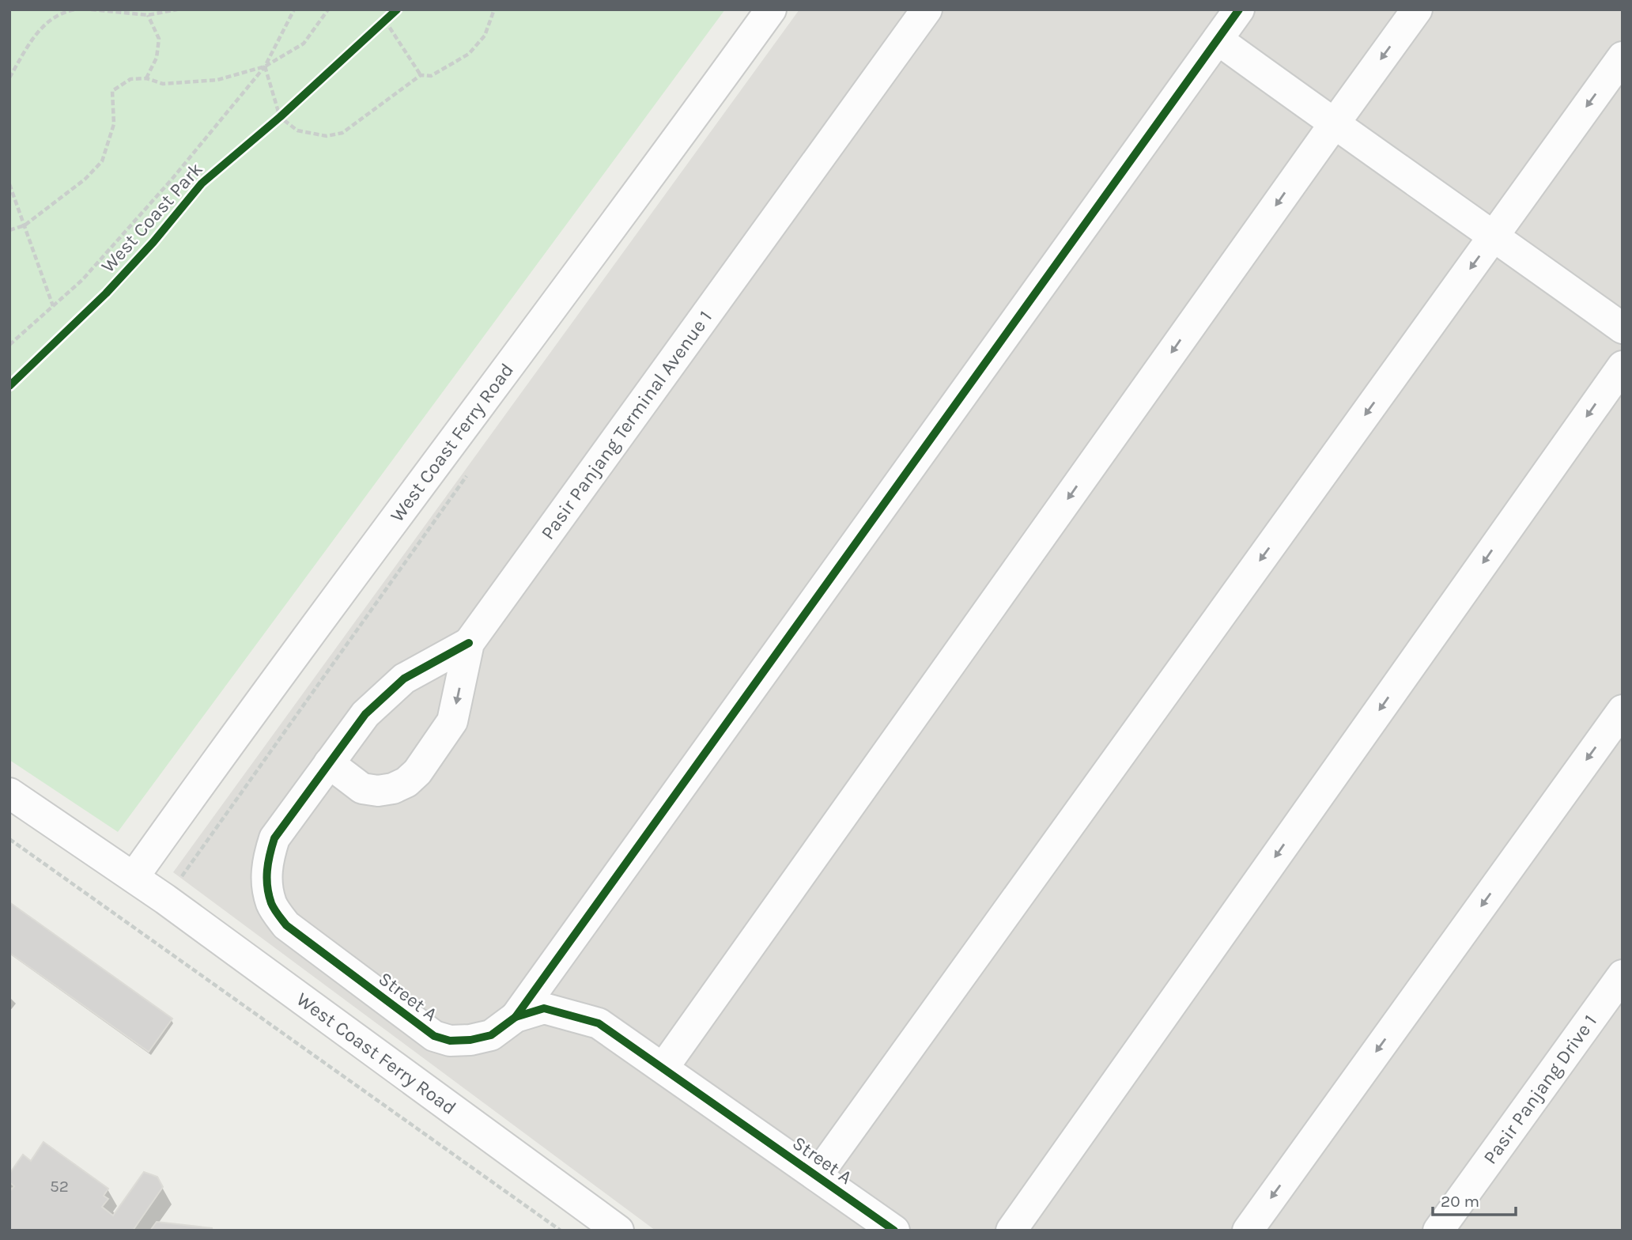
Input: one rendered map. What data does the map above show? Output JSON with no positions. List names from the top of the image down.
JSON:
{
  "streets": {
    "street": [
      "Pasir Panjang Terminal Avenue 1",
      "West Coast Ferry Road",
      "Street A",
      "Pasir Panjang Drive 1"
    ],
    "cycle path": ["West Coast Park"]
  },
  "crossings": [
    ["Pasir Panjang Terminal Avenue 1", "Street A"]
  ],
  "house_numbers": ["52"],
  "scale_bar": "20 m"
}
